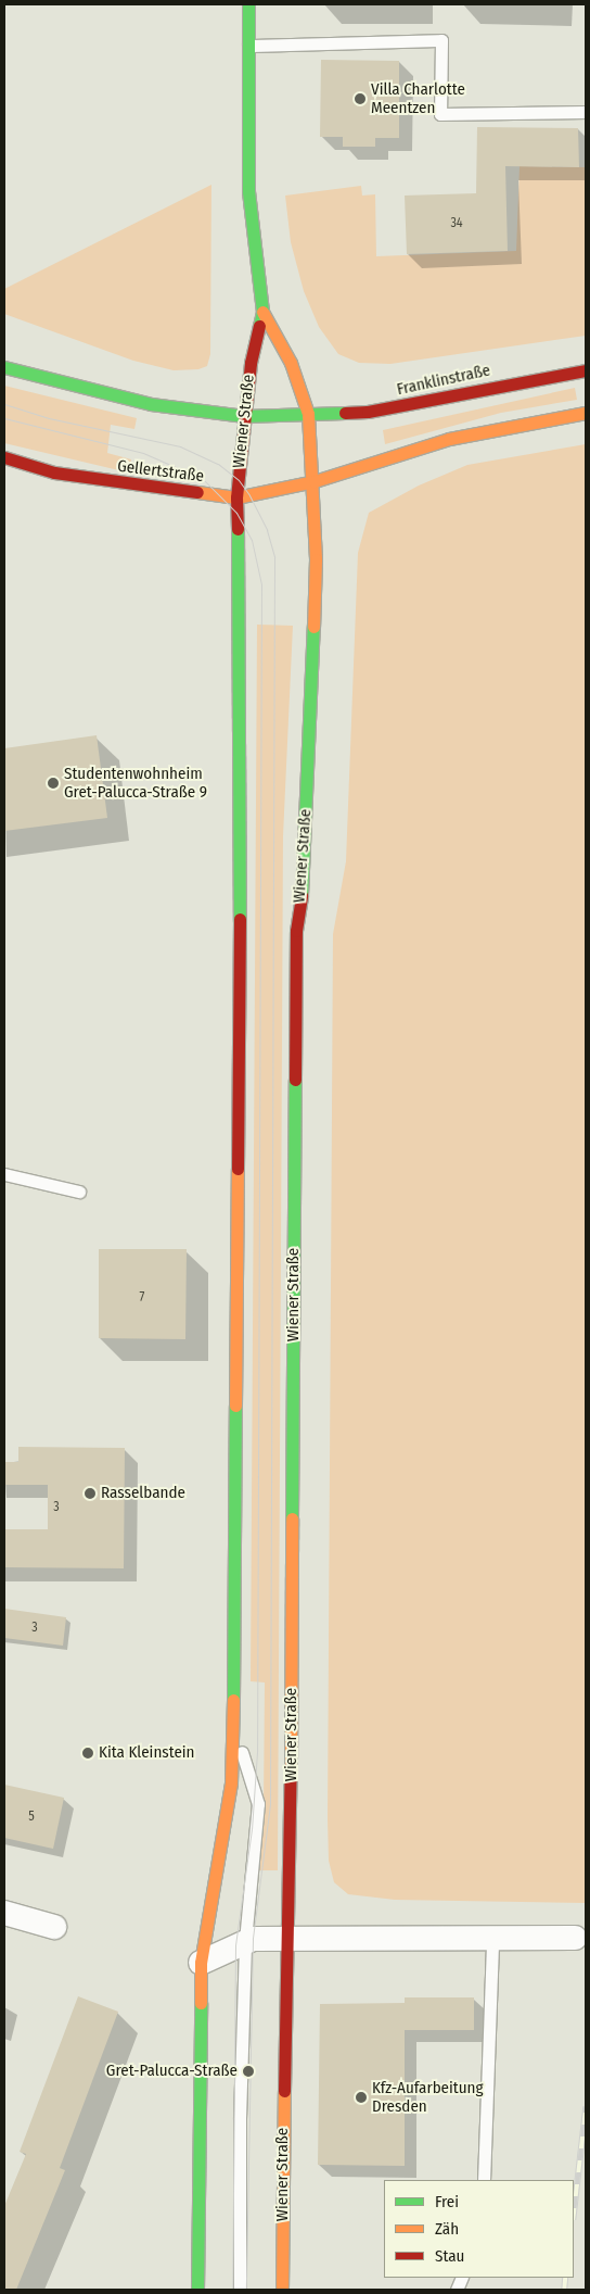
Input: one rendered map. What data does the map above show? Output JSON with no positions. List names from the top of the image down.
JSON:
{
  "streets": {
    "main road": ["Franklinstraße", "Wiener Straße", "Gellertstraße"]
  },
  "crossings": [
    ["Franklinstraße", "Wiener Straße"],
    ["Wiener Straße", "Gellertstraße"]
  ],
  "places": [
    "Villa Charlotte Meentzen",
    "Studentenwohnheim Gret-Palucca-Straße 9",
    "Rasselbande",
    "Kita Kleinstein",
    "Gret-Palucca-Straße",
    "Kfz-Aufarbeitung Dresden"
  ],
  "house_numbers": [
    "34",
    "7",
    "3",
    "3",
    "5"
  ],
  "legend": ["Frei", "Zäh", "Stau"]
}
